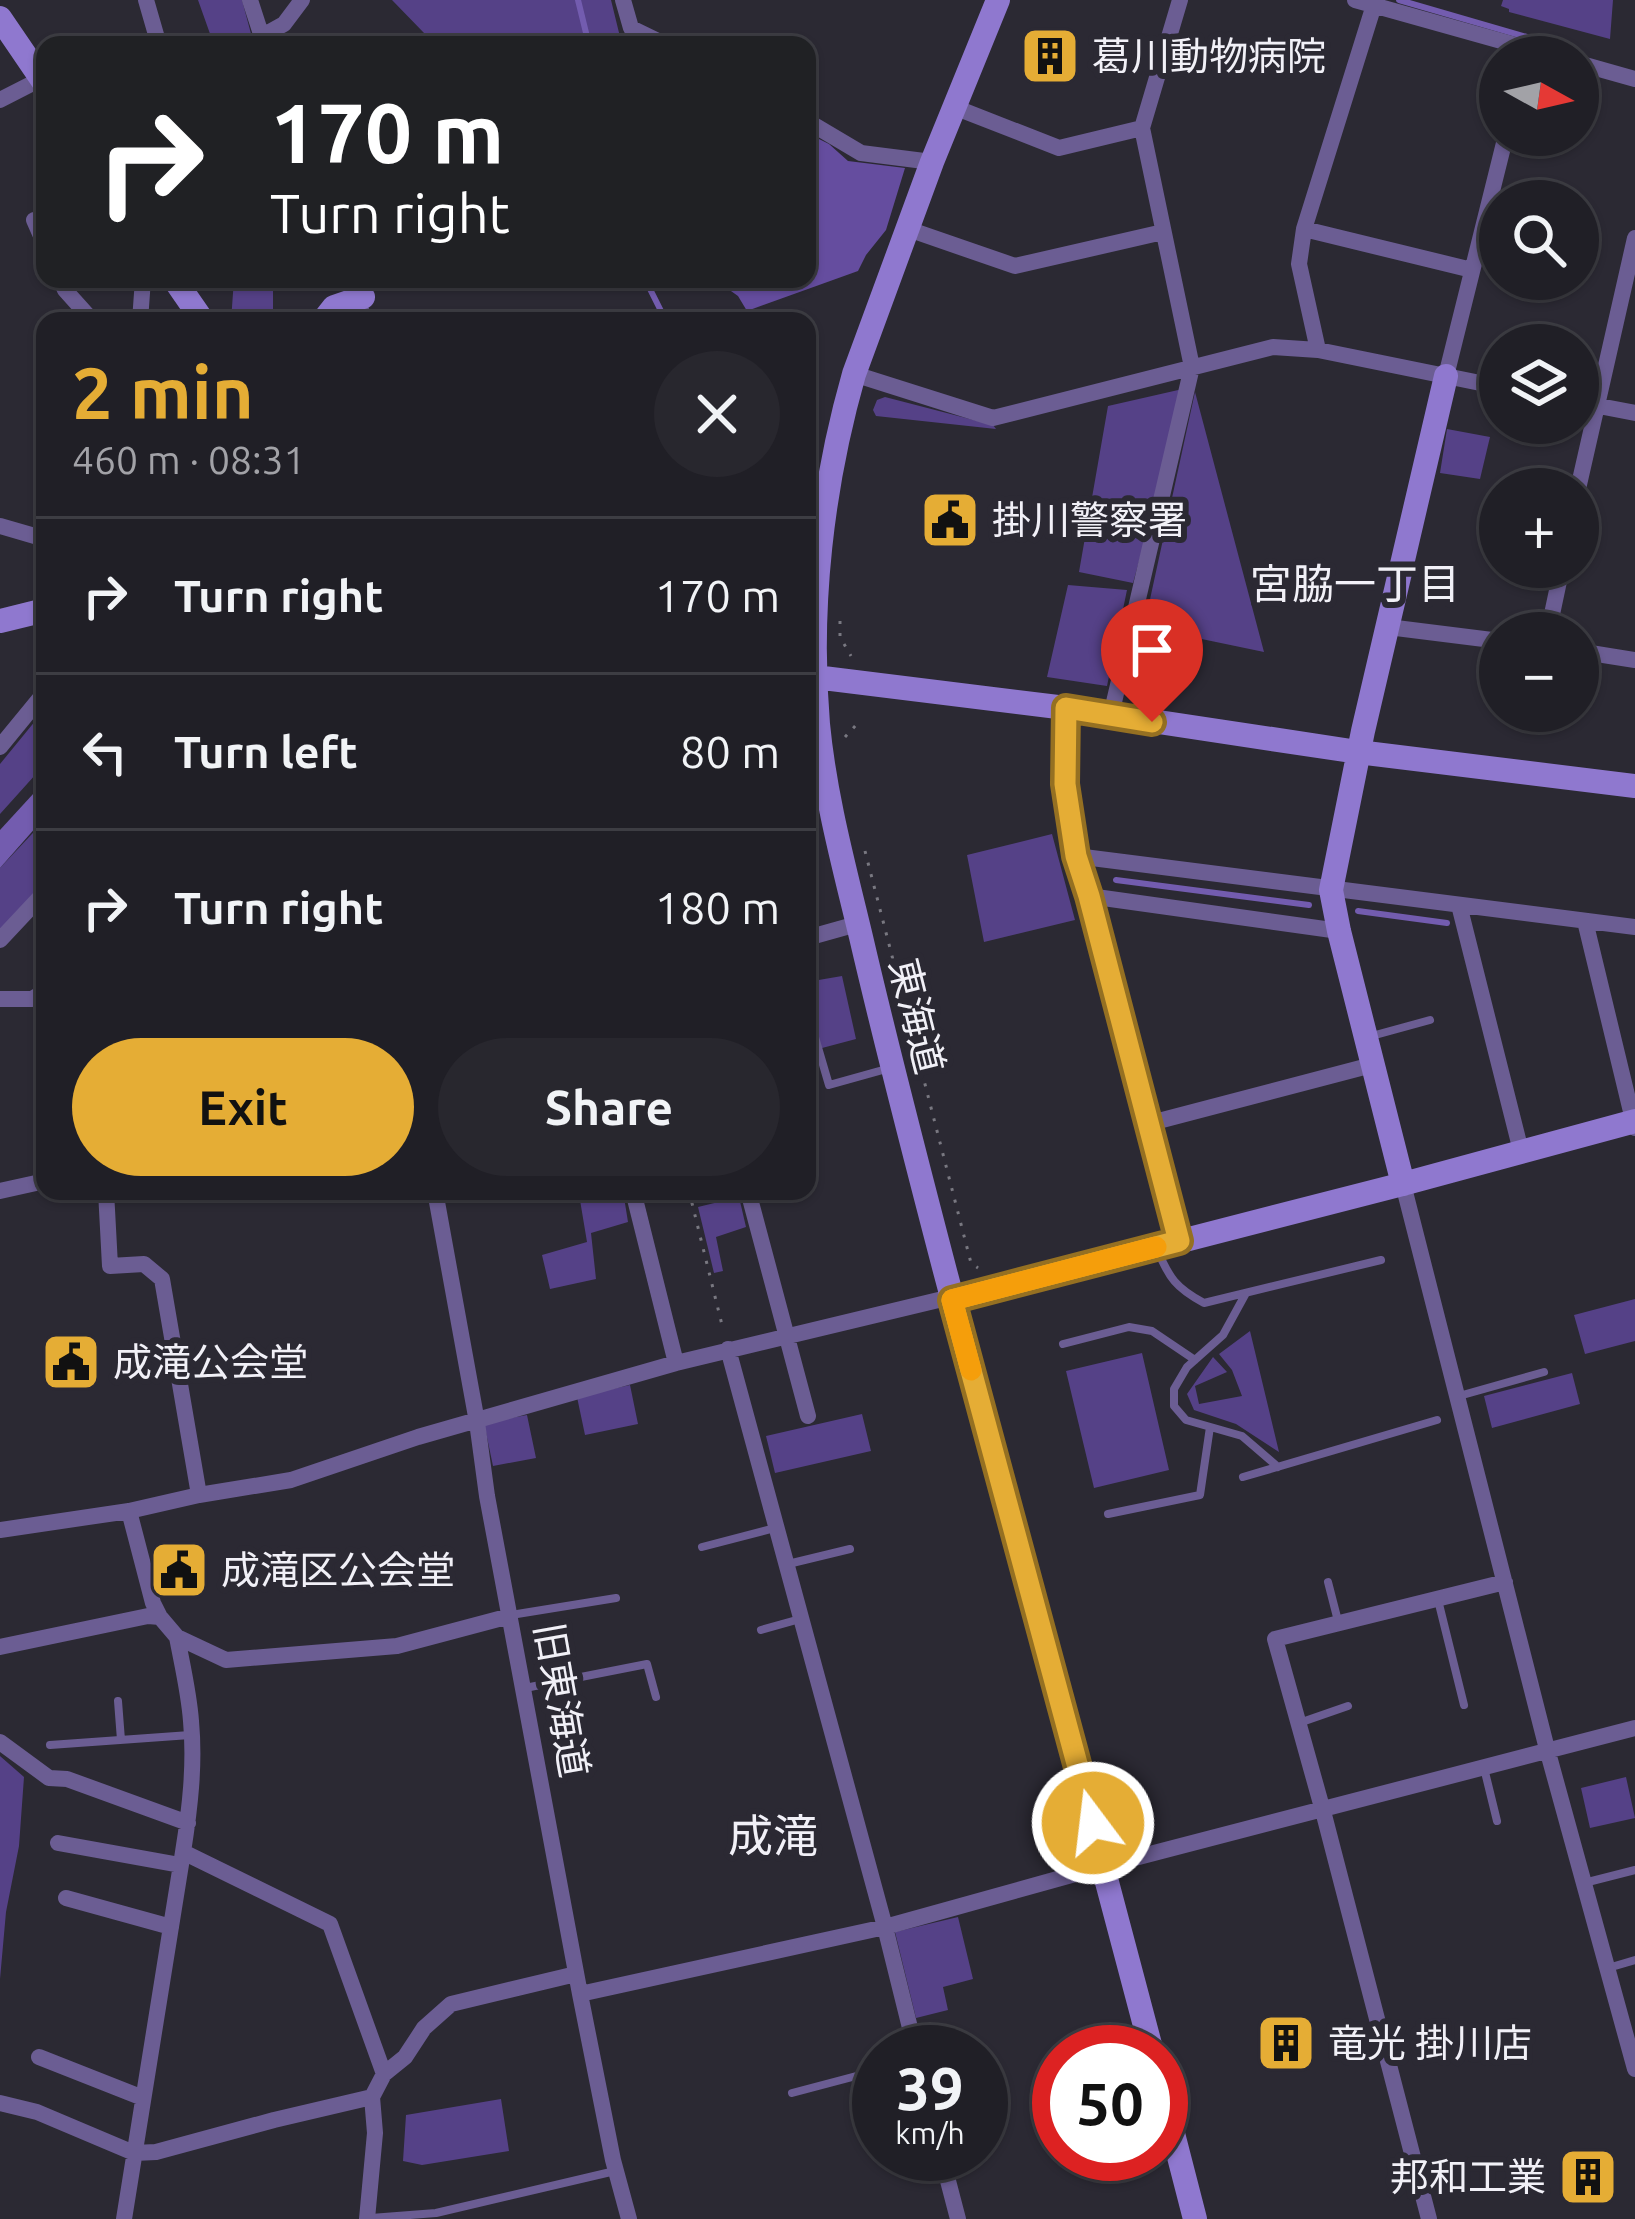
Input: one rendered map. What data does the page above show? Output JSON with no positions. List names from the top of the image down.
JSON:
{
  "streets": {
    "street": ["東海道", "旧東海道"]
  },
  "districts": ["宮脇一丁目", "成滝"],
  "places": {
    "building": ["葛川動物病院", "竜光 掛川店", "邦和工業"],
    "public building": ["掛川警察署", "成滝公会堂", "成滝区公会堂"]
  },
  "north": "right",
  "page": {
    "map_buttons": ["+", "−"],
    "turn": ["170 m", "Turn right"],
    "heading": ["2 min", "460 m · 08:31"],
    "list": [
      {
        "name": "Turn right",
        "value": "170 m"
      },
      {
        "name": "Turn left",
        "value": "80 m"
      },
      {
        "name": "Turn right",
        "value": "180 m"
      }
    ],
    "buttons": ["Exit", "Share"],
    "speed": "39 km/h",
    "limit": "50"
  }
}
